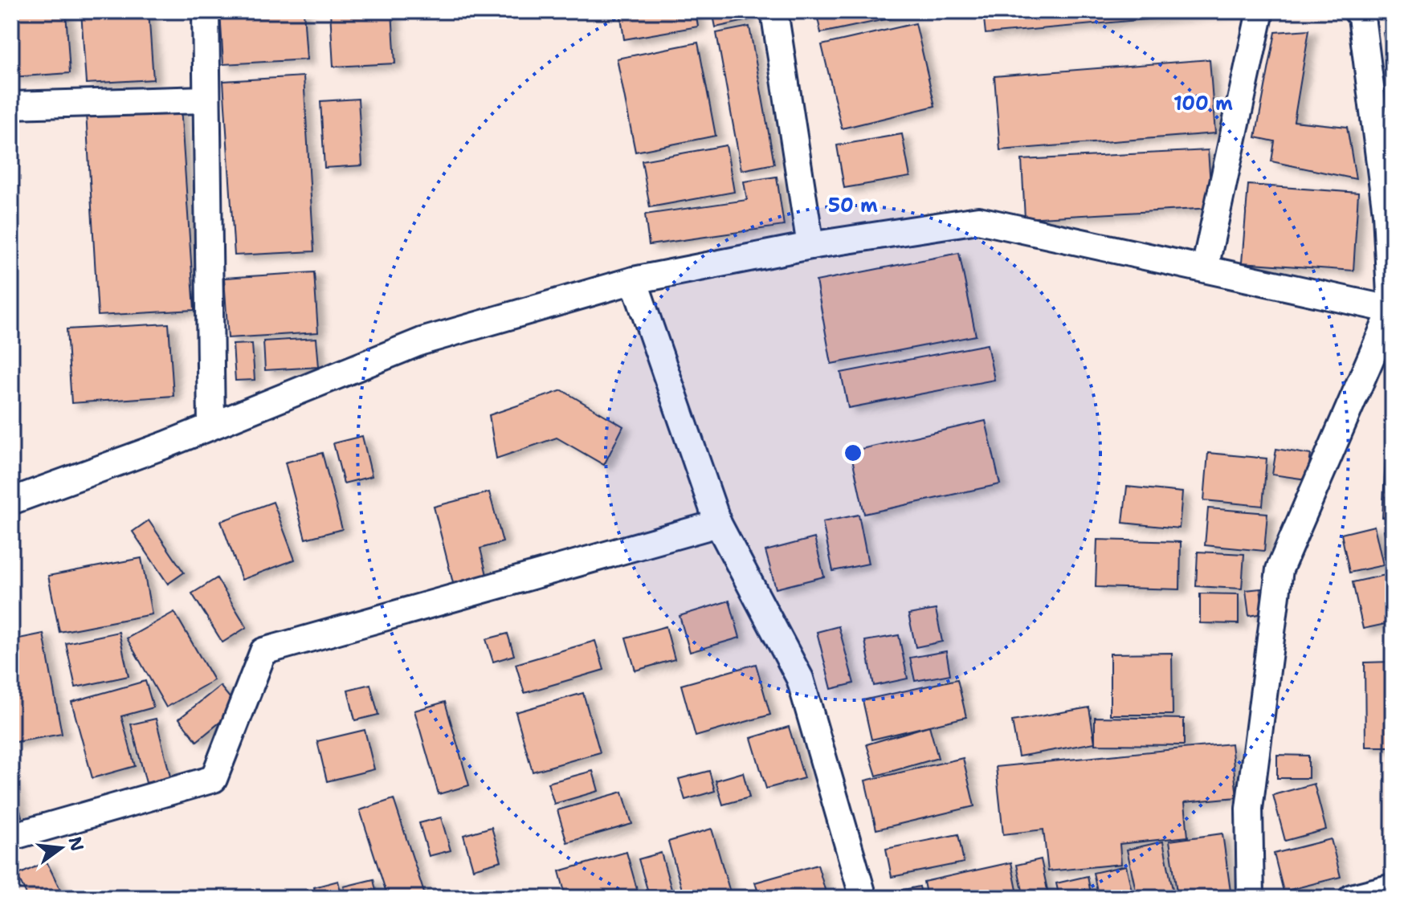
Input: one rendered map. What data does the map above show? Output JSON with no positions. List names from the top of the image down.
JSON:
{
  "north": "right",
  "rings": ["100 m", "50 m"]
}
